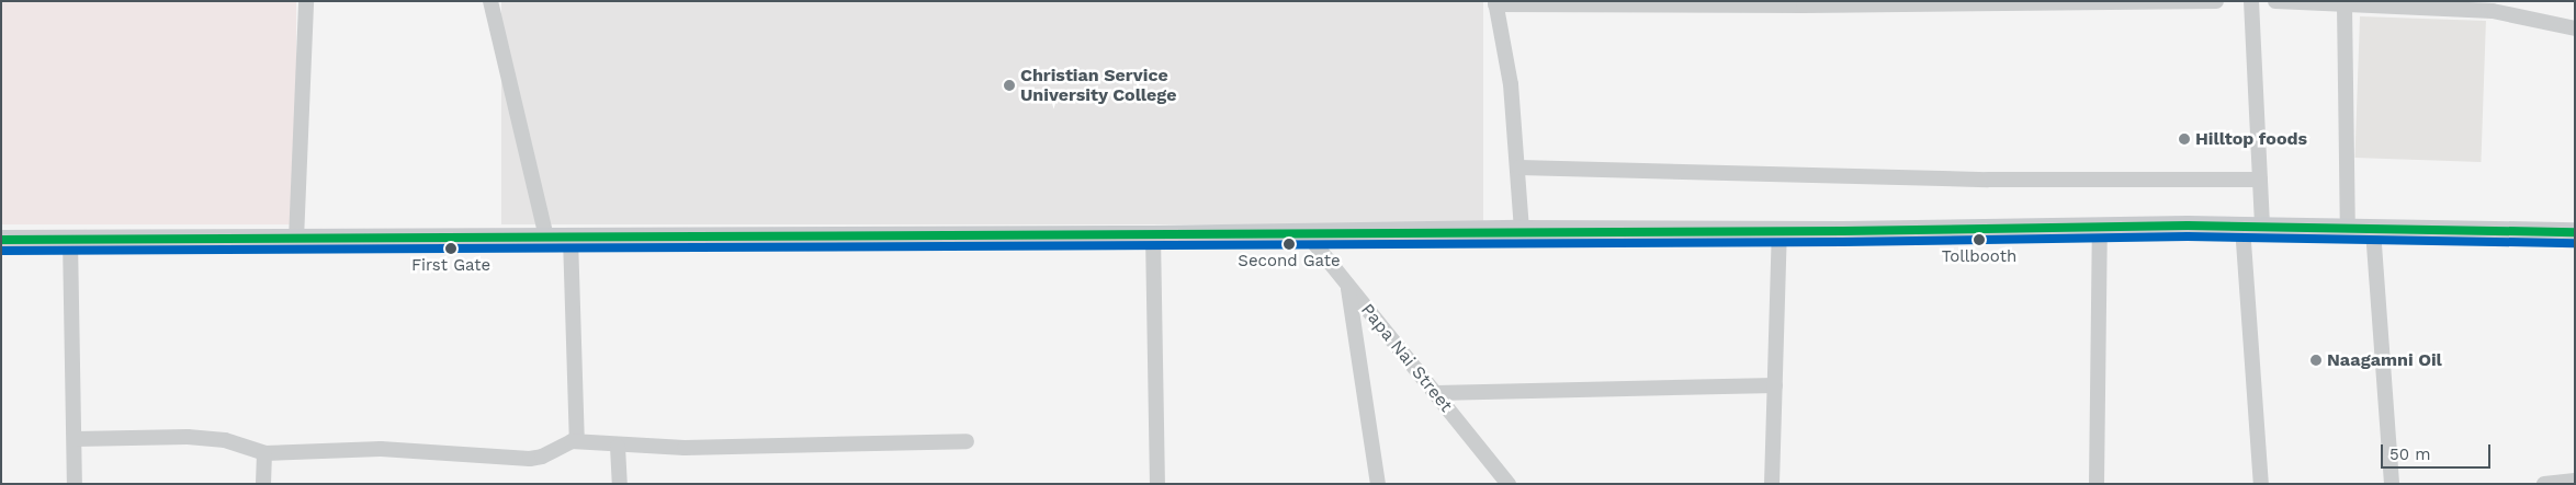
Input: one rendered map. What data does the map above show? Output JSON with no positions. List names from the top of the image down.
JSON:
{
  "streets": {
    "street": ["Papa Nai Street"]
  },
  "places": [
    "Christian Service University College",
    "Hilltop foods",
    "Tollbooth",
    "Second Gate",
    "First Gate",
    "Naagamni Oil"
  ],
  "scale_bar": "50 m"
}
